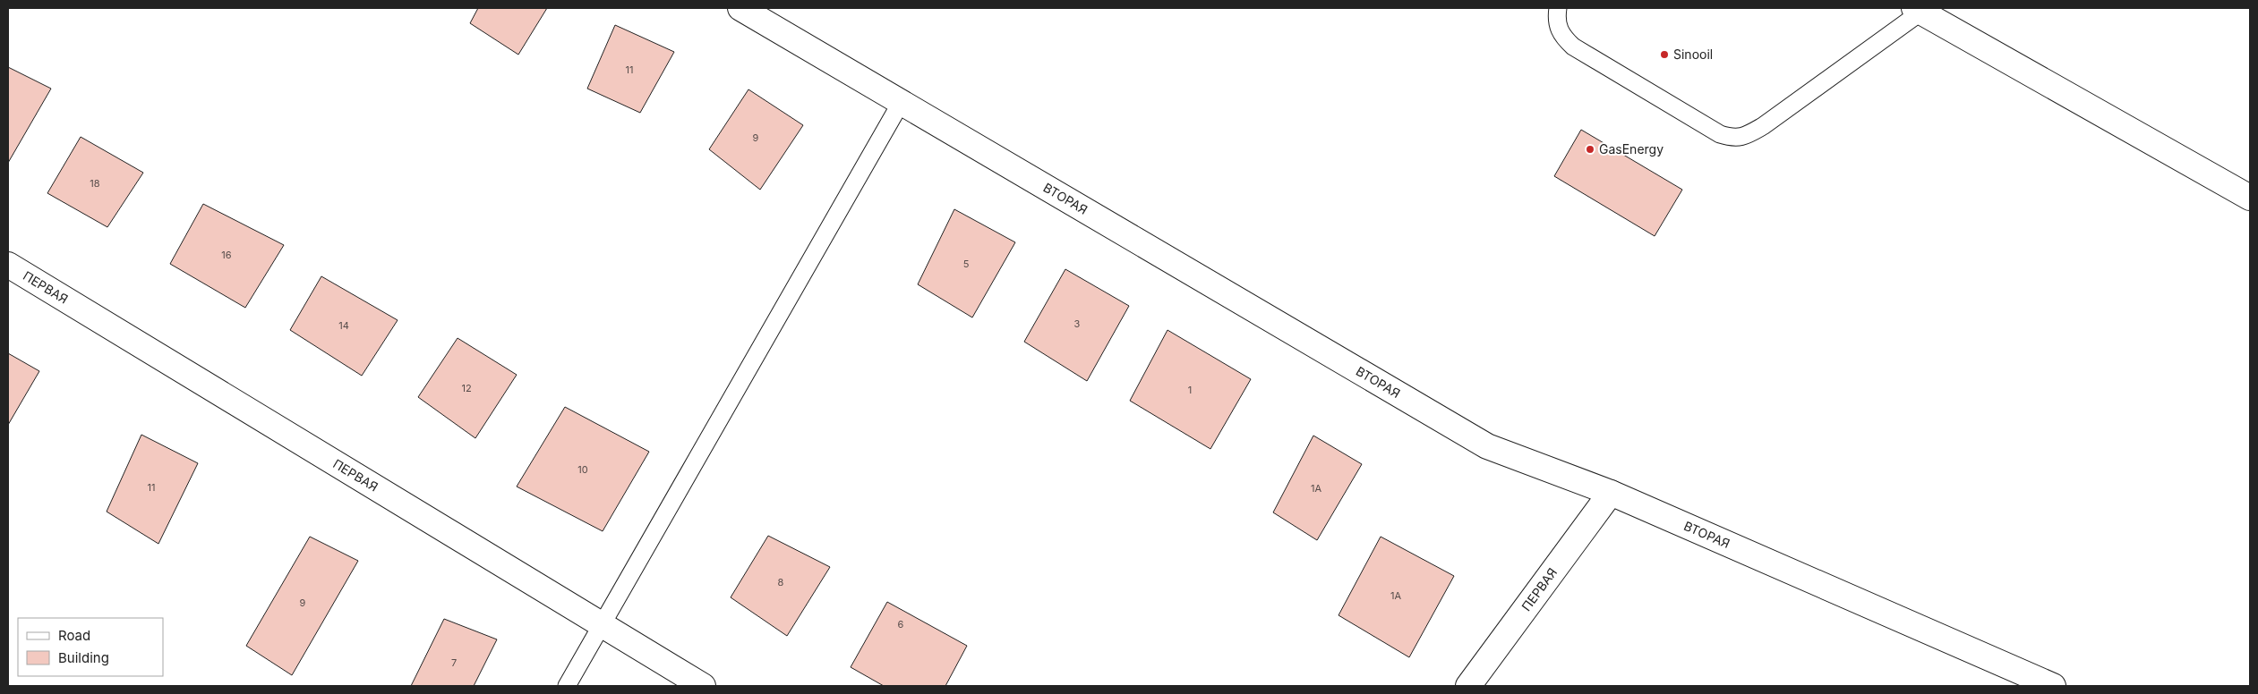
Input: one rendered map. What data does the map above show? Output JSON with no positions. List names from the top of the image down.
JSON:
{
  "streets": {
    "street": ["ВТОРАЯ", "ПЕРВАЯ"]
  },
  "crossings": [
    ["ВТОРАЯ", "ПЕРВАЯ"]
  ],
  "places": ["Sinooil", "GasEnergy"],
  "house_numbers": [
    "11",
    "9",
    "18",
    "16",
    "5",
    "3",
    "14",
    "12",
    "1",
    "10",
    "11",
    "1А",
    "8",
    "1А",
    "9",
    "6",
    "7"
  ],
  "legend": ["Road", "Building"]
}
